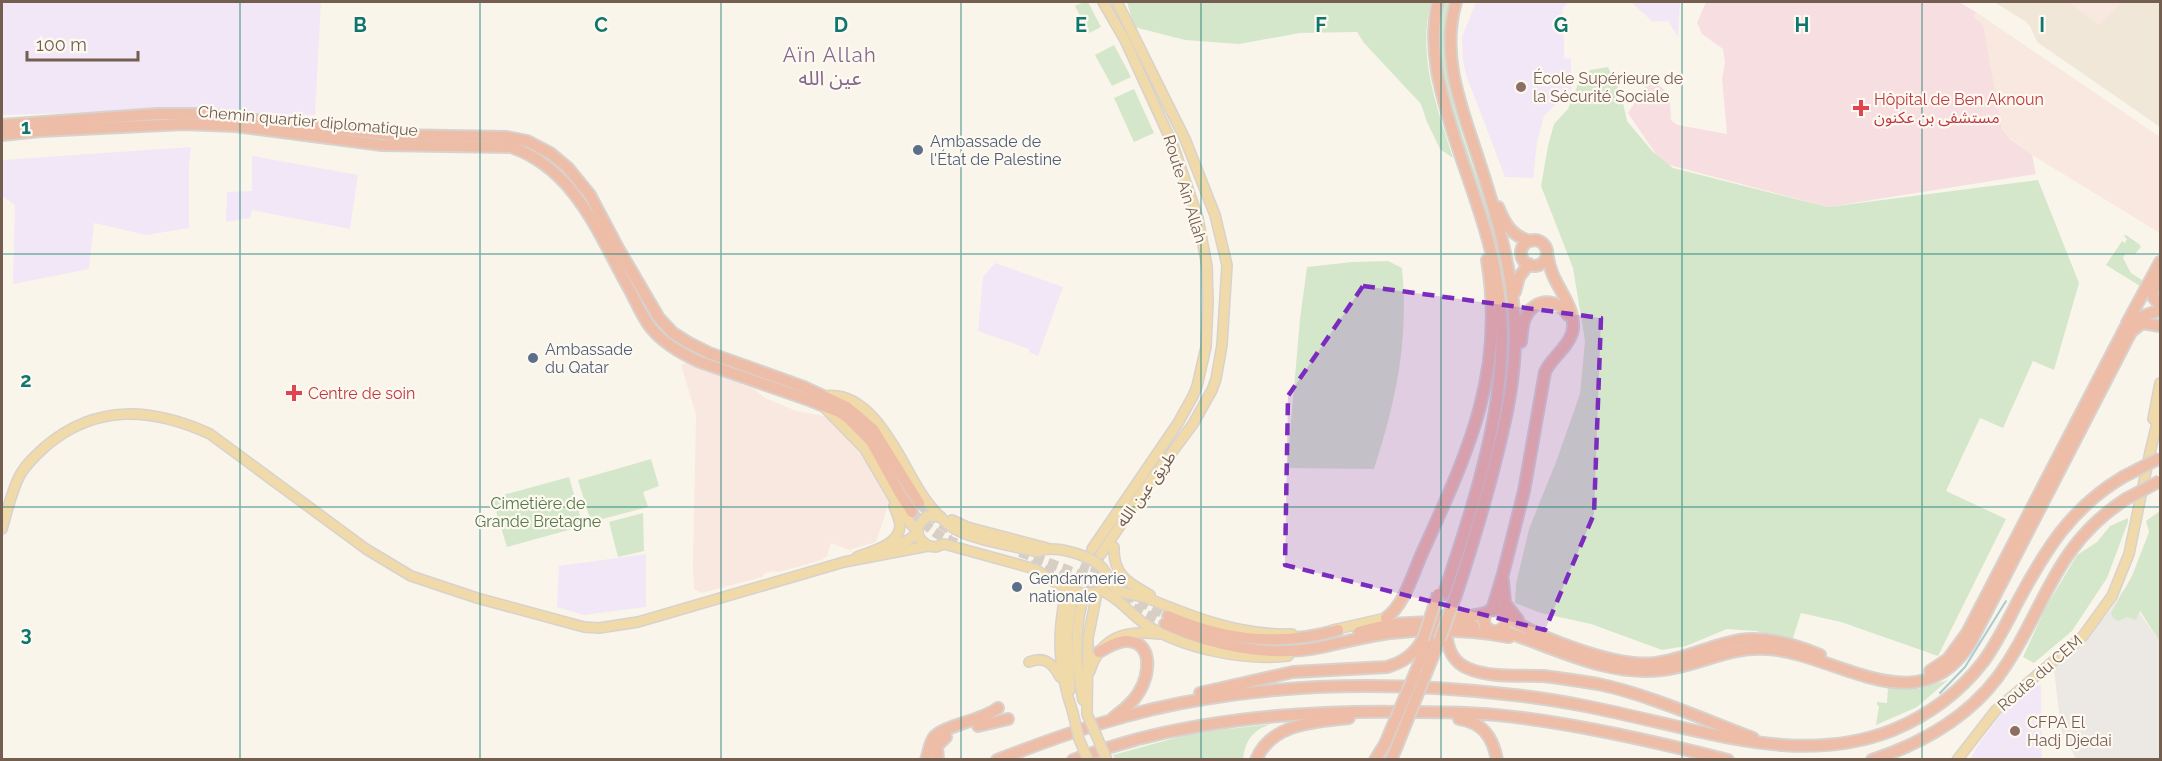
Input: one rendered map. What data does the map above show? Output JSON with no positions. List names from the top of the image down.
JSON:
{
  "streets": {
    "highway": ["Chemin quartier diplomatique"],
    "main road": ["Route Aîn Allah", "طريق عين الله", "Route du CEM"]
  },
  "crossings": [
    ["Route Aîn Allah", "طريق عين الله"]
  ],
  "districts": ["Aïn Allah عين الله"],
  "parks": ["Cimetière de Grande Bretagne"],
  "places": {
    "other": [
      "École Supérieure de la Sécurité Sociale",
      "Ambassade de l'État de Palestine",
      "Ambassade du Qatar",
      "Gendarmerie nationale",
      "CFPA El Hadj Djedai"
    ],
    "health": ["Hôpital de Ben Aknoun مستشفى بن عكنون", "Centre de soin"]
  },
  "scale_bar": "100 m",
  "grid": {
    "columns": [
      "B",
      "C",
      "D",
      "E",
      "F",
      "G",
      "H",
      "I"
    ],
    "rows": ["1", "2", "3"]
  }
}
